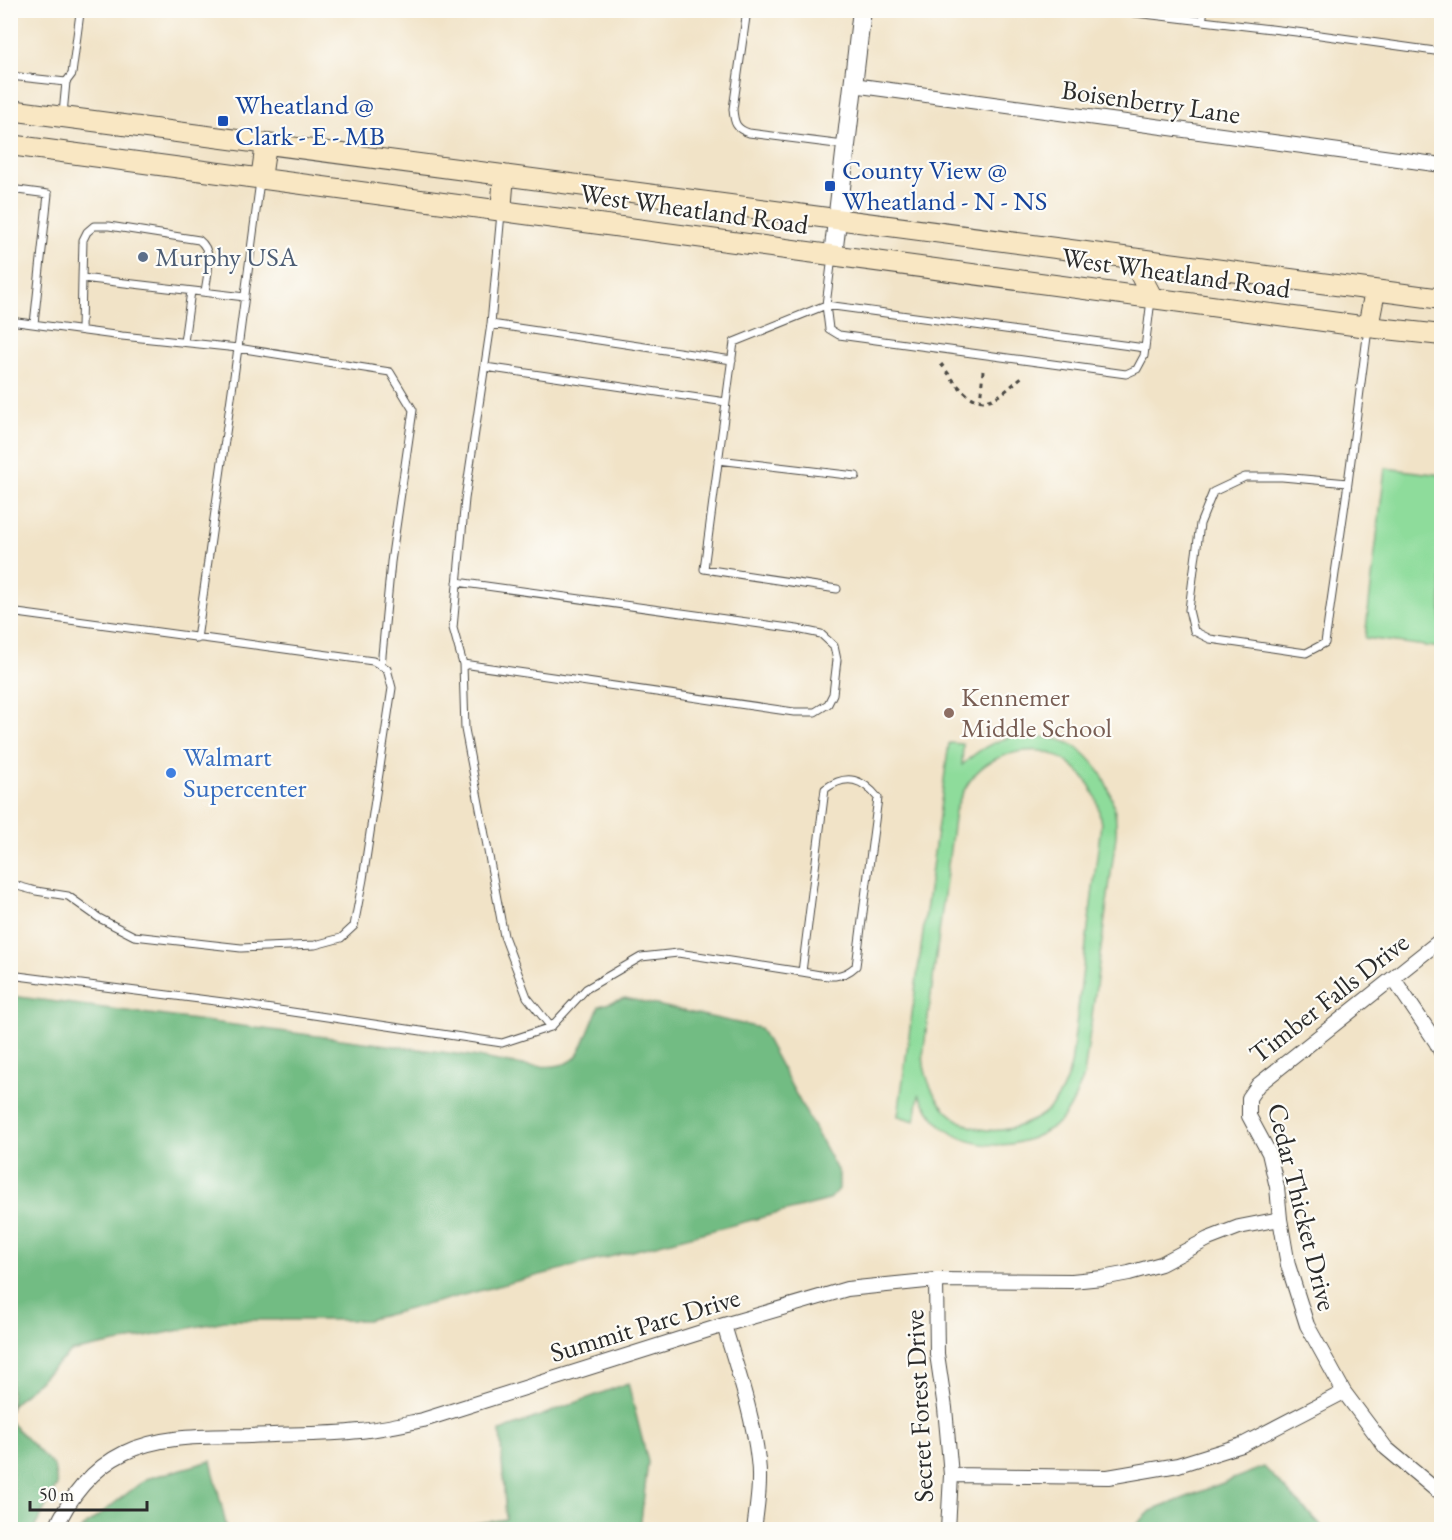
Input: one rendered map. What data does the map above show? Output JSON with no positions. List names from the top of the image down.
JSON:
{
  "streets": {
    "main road": ["West Wheatland Road"],
    "street": [
      "Boisenberry Lane",
      "Timber Falls Drive",
      "Cedar Thicket Drive",
      "Summit Parc Drive",
      "Secret Forest Drive"
    ]
  },
  "crossings": [
    ["Timber Falls Drive", "Cedar Thicket Drive"],
    ["Cedar Thicket Drive", "Summit Parc Drive"],
    ["Summit Parc Drive", "Secret Forest Drive"]
  ],
  "places": {
    "transit": ["Wheatland @ Clark - E - MB", "County View @ Wheatland - N - NS"],
    "other": ["Murphy USA", "Kennemer Middle School", "Walmart Supercenter"]
  },
  "scale_bar": "50 m"
}
